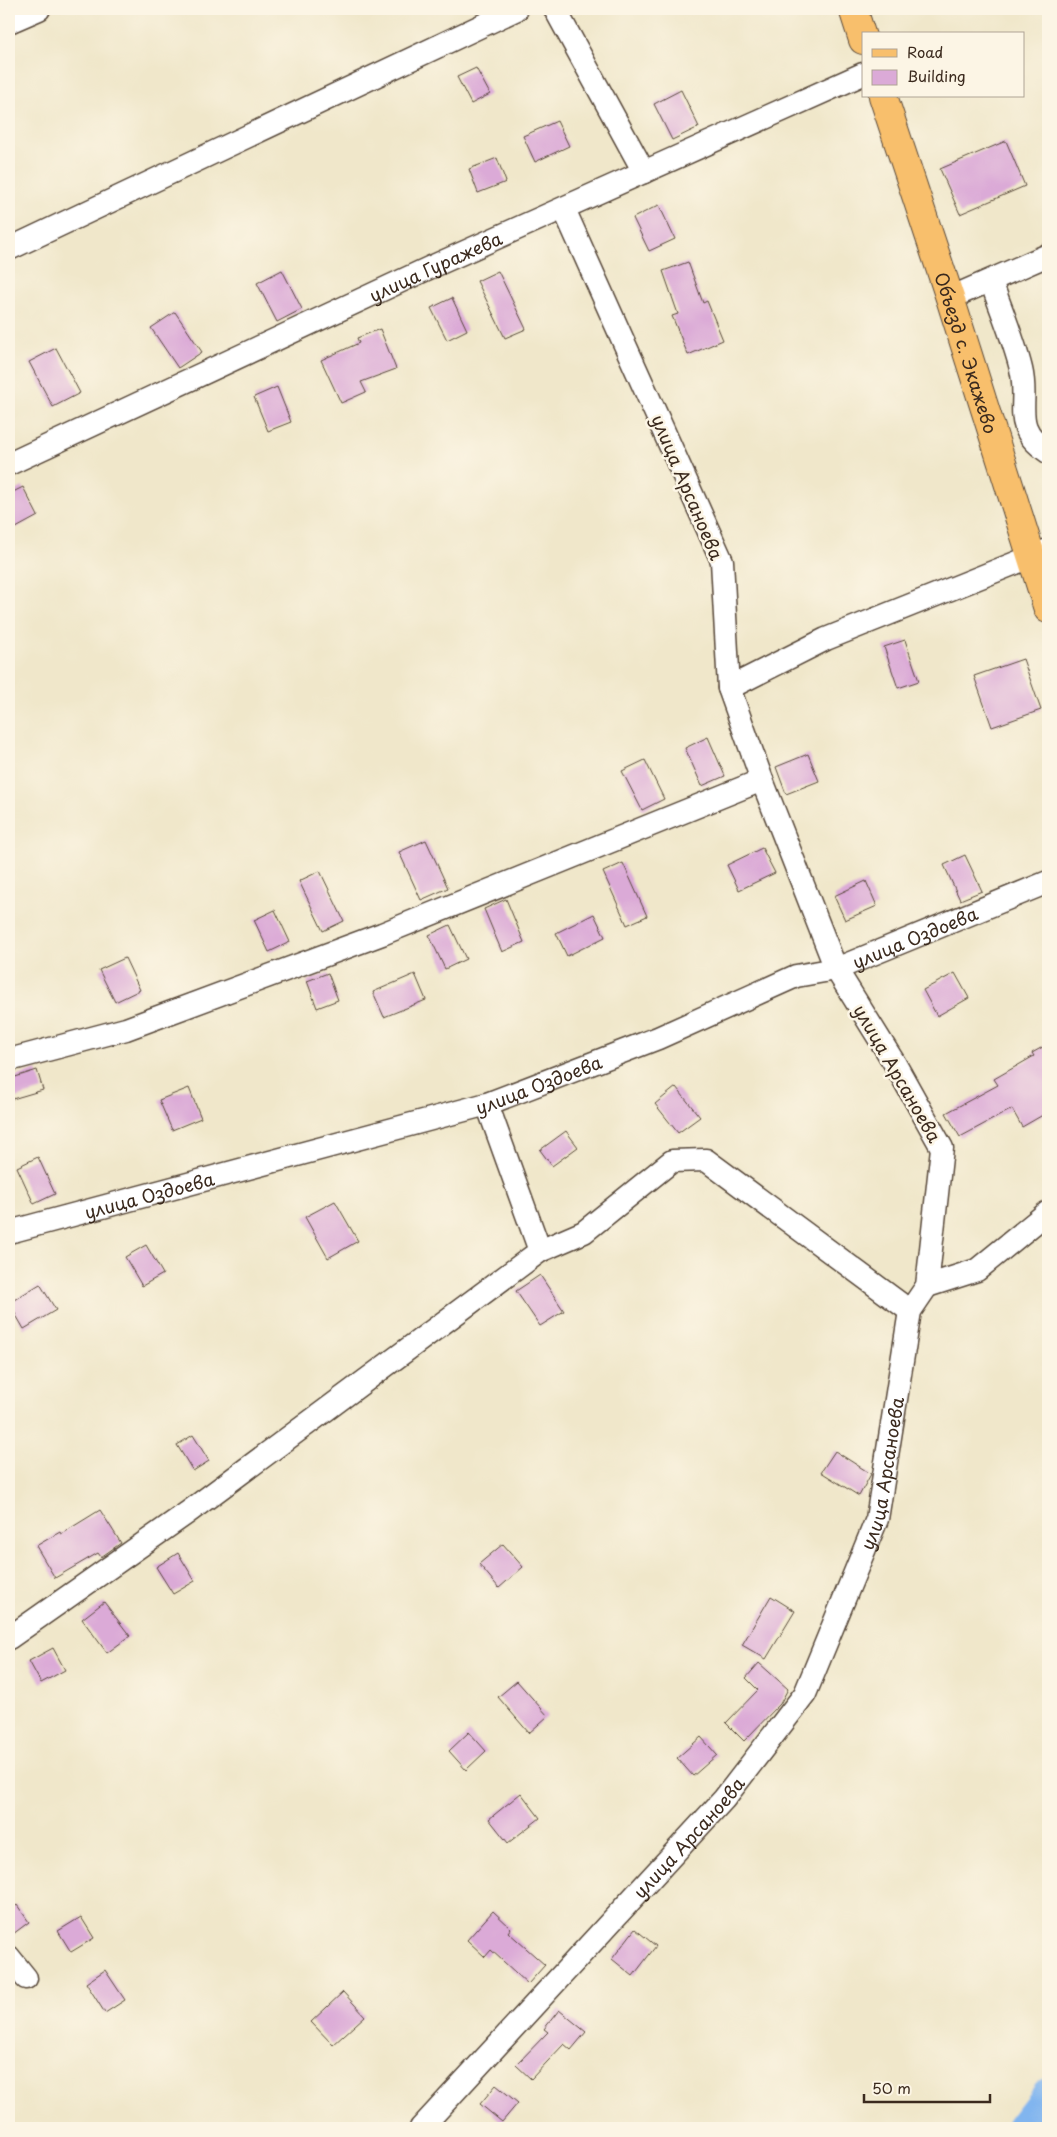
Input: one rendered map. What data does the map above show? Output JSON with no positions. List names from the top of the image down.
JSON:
{
  "streets": {
    "main road": ["Объезд с. Экажево"],
    "street": ["улица Гуражева", "улица Арсаноева", "улица Оздоева"]
  },
  "crossings": [
    ["улица Гуражева", "улица Арсаноева"],
    ["улица Арсаноева", "улица Оздоева"]
  ],
  "legend": ["Road", "Building"],
  "scale_bar": "50 m"
}
